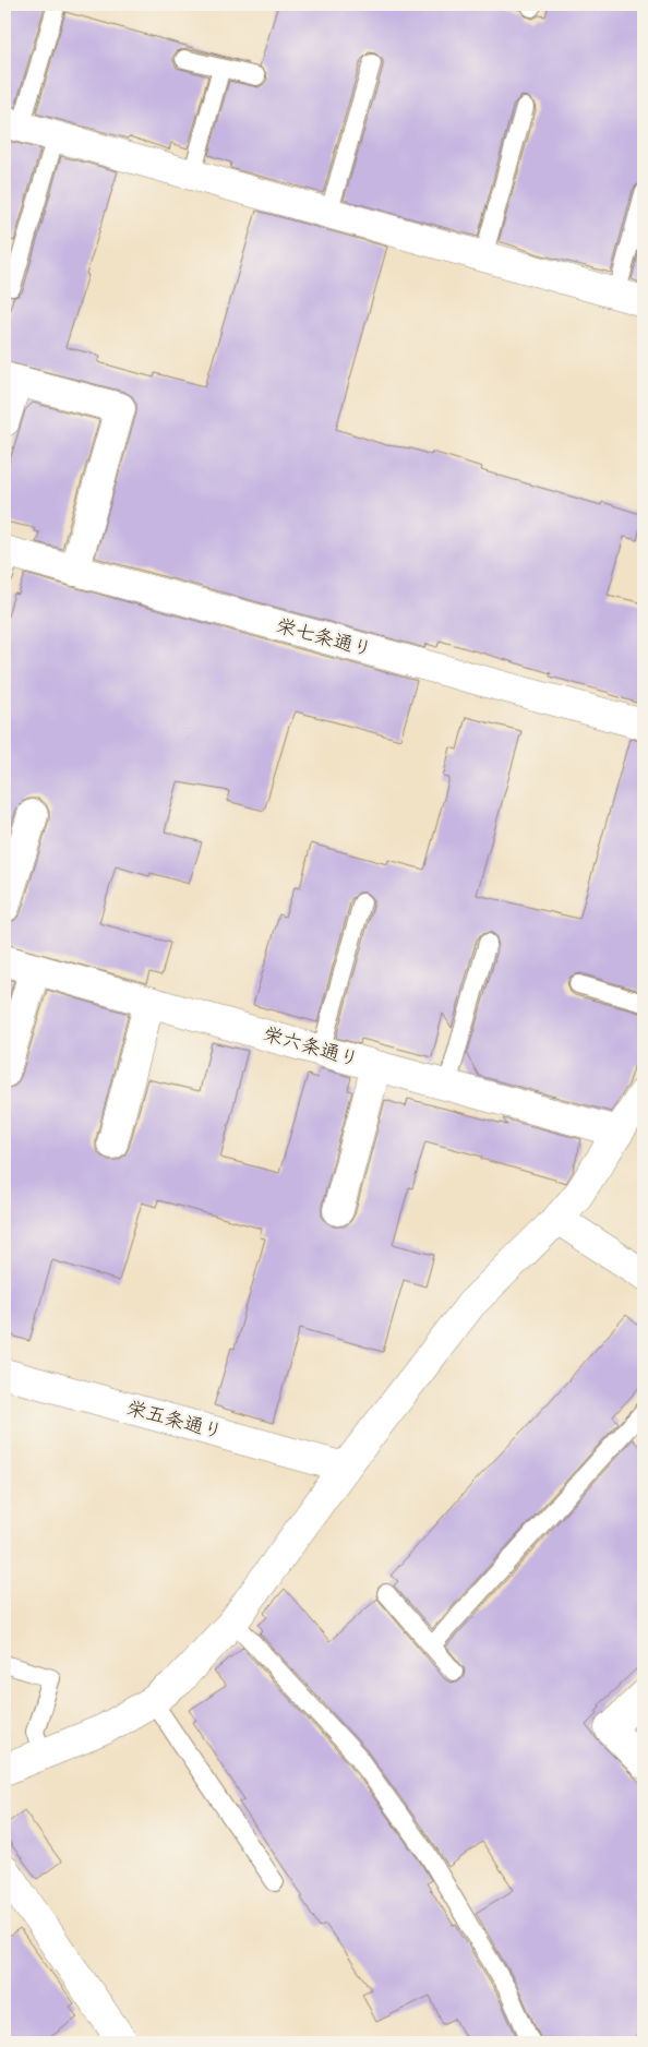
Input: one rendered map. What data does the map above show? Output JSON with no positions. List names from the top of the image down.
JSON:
{
  "streets": {
    "street": ["栄七条通り", "栄六条通り", "栄五条通り"]
  }
}
